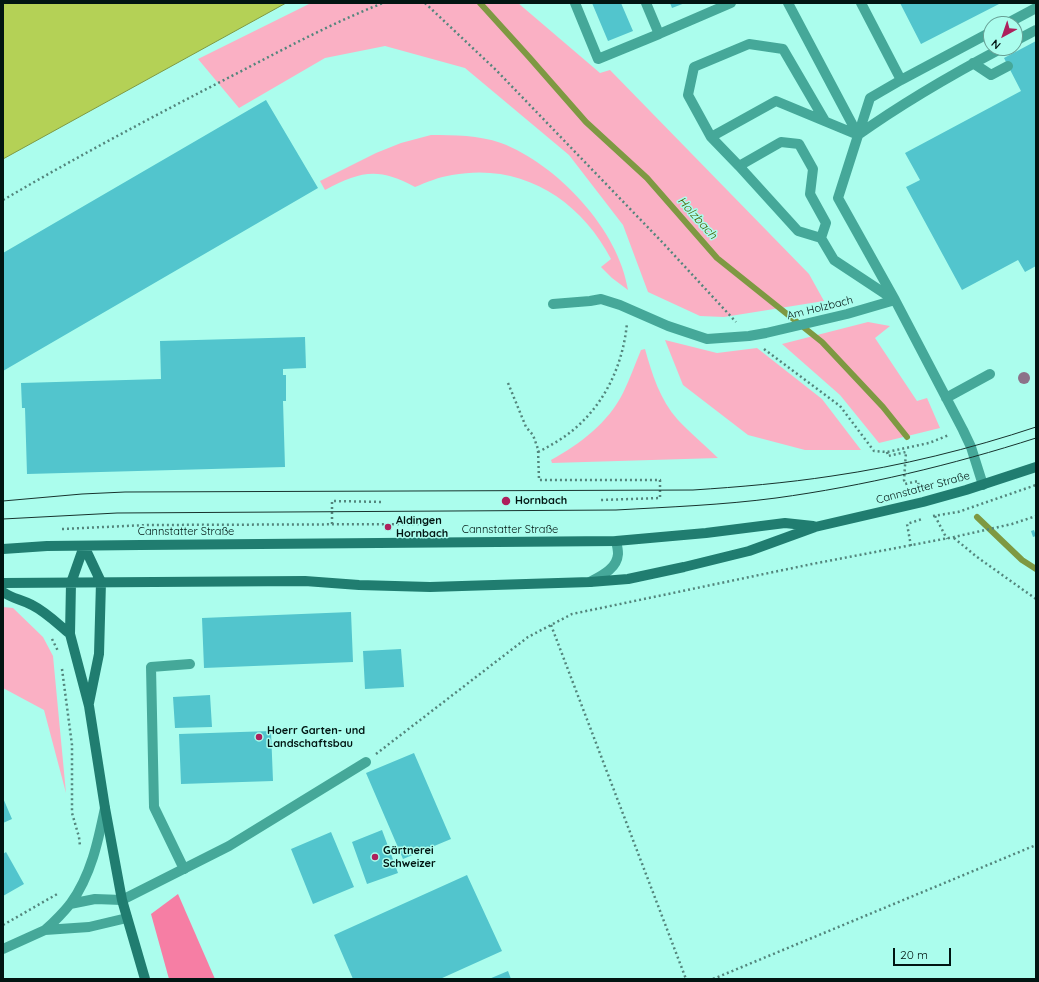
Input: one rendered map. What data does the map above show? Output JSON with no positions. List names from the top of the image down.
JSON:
{
  "streets": {
    "main road": ["Cannstatter Straße"],
    "street": ["Am Holzbach"]
  },
  "water": ["Holzbach"],
  "places": [
    "Hornbach",
    "Aldingen Hornbach",
    "Hoerr Garten- und Landschaftsbau",
    "Gärtnerei Schweizer"
  ],
  "scale_bar": "20 m",
  "north": "bottom left"
}
